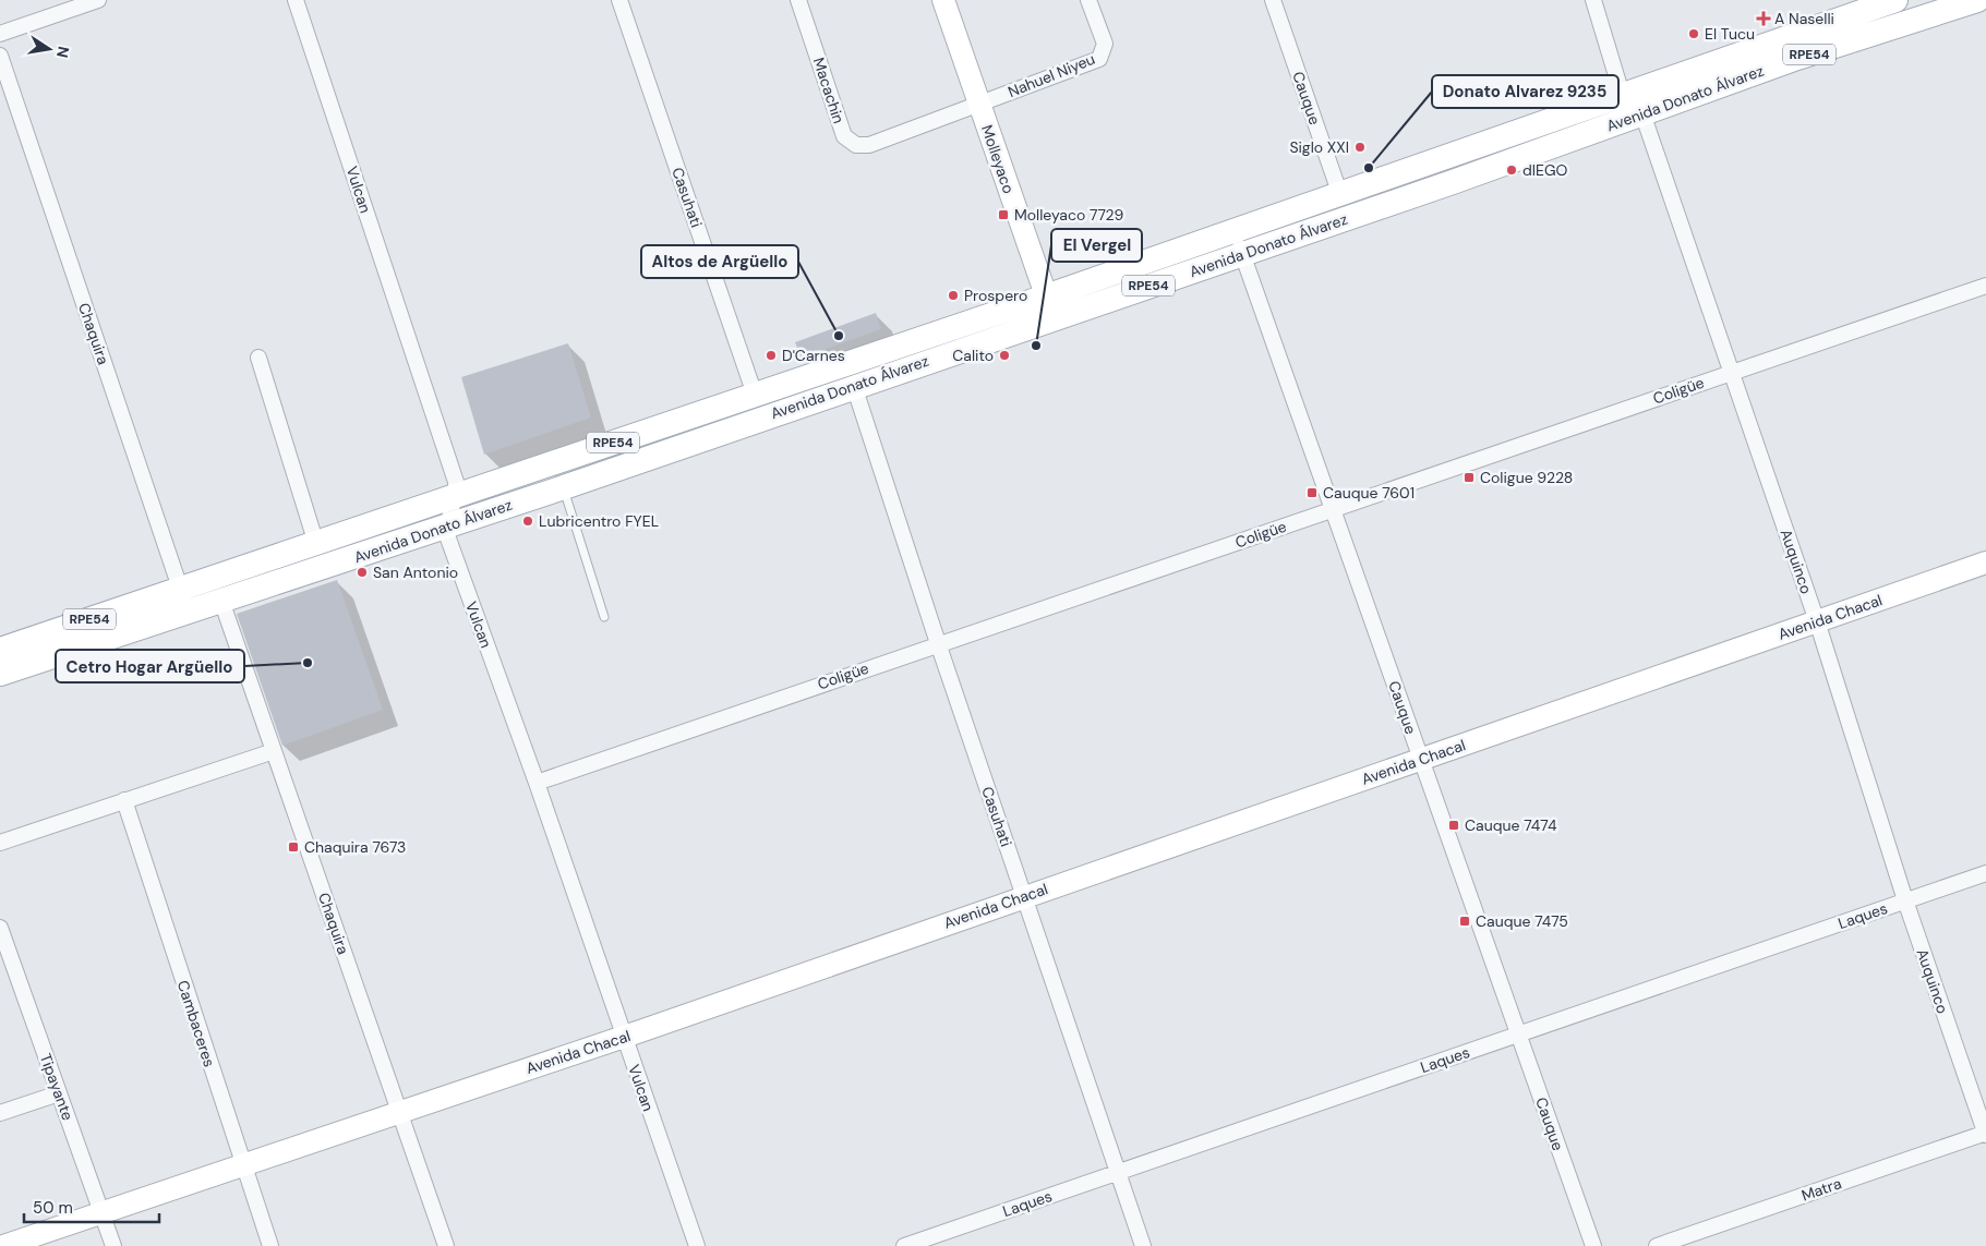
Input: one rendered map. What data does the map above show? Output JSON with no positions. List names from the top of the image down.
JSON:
{
  "streets": {
    "main road": [
      "RPE54",
      "Avenida Donato Álvarez",
      "Molleyaco",
      "Avenida Chacal"
    ],
    "street": [
      "Nahuel Niyeu",
      "Macachin",
      "Cauque",
      "Vulcan",
      "Casuhati",
      "Chaquira",
      "Coligüe",
      "Auquinco",
      "Laques",
      "Cambaceres",
      "Tipayante",
      "Matra"
    ]
  },
  "crossings": [
    ["Nahuel Niyeu", "Macachin"],
    ["Nahuel Niyeu", "Molleyaco"],
    ["Macachin", "Molleyaco"],
    ["Cauque", "Avenida Donato Álvarez"],
    ["Cauque", "Coligüe"],
    ["Cauque", "Avenida Chacal"],
    ["Cauque", "Laques"],
    ["Avenida Donato Álvarez", "Molleyaco"],
    ["Avenida Donato Álvarez", "Vulcan"],
    ["Avenida Donato Álvarez", "Casuhati"],
    ["Avenida Donato Álvarez", "Chaquira"],
    ["Avenida Donato Álvarez", "Auquinco"],
    ["Vulcan", "Coligüe"],
    ["Vulcan", "Avenida Chacal"],
    ["Casuhati", "Coligüe"],
    ["Casuhati", "Avenida Chacal"],
    ["Casuhati", "Laques"],
    ["Chaquira", "Avenida Chacal"],
    ["Coligüe", "Auquinco"],
    ["Auquinco", "Avenida Chacal"],
    ["Auquinco", "Laques"],
    ["Auquinco", "Matra"],
    ["Avenida Chacal", "Cambaceres"],
    ["Avenida Chacal", "Tipayante"]
  ],
  "places": {
    "health": ["A Naselli"],
    "other": [
      "El Tucu",
      "Siglo XXI",
      "Donato Alvarez 9235",
      "dIEGO",
      "Prospero",
      "Altos de Argüello",
      "El Vergel",
      "D'Carnes",
      "Calito",
      "Lubricentro FYEL",
      "San Antonio",
      "Cetro Hogar Argüello"
    ],
    "transit": [
      "Molleyaco 7729",
      "Coligue 9228",
      "Cauque 7601",
      "Cauque 7474",
      "Chaquira 7673",
      "Cauque 7475"
    ]
  },
  "scale_bar": "50 m",
  "north": "right"
}
